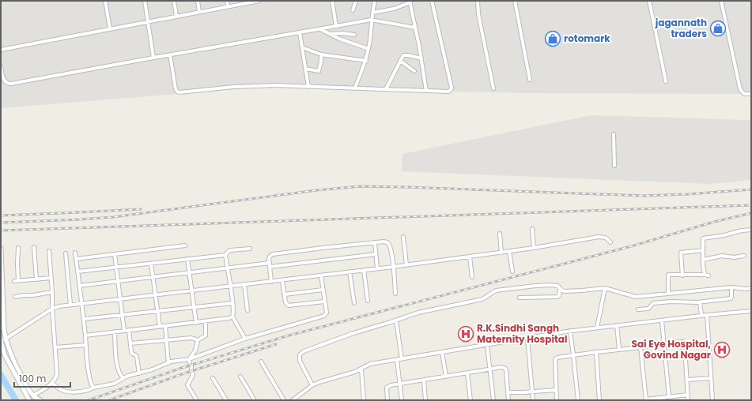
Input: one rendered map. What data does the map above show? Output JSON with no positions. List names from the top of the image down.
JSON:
{
  "places": {
    "shop": ["jagannath traders", "rotomark"],
    "hospital": ["R.K.Sindhi Sangh Maternity Hospital", "Sai Eye Hospital, Govind Nagar"]
  },
  "scale_bar": "100 m"
}
